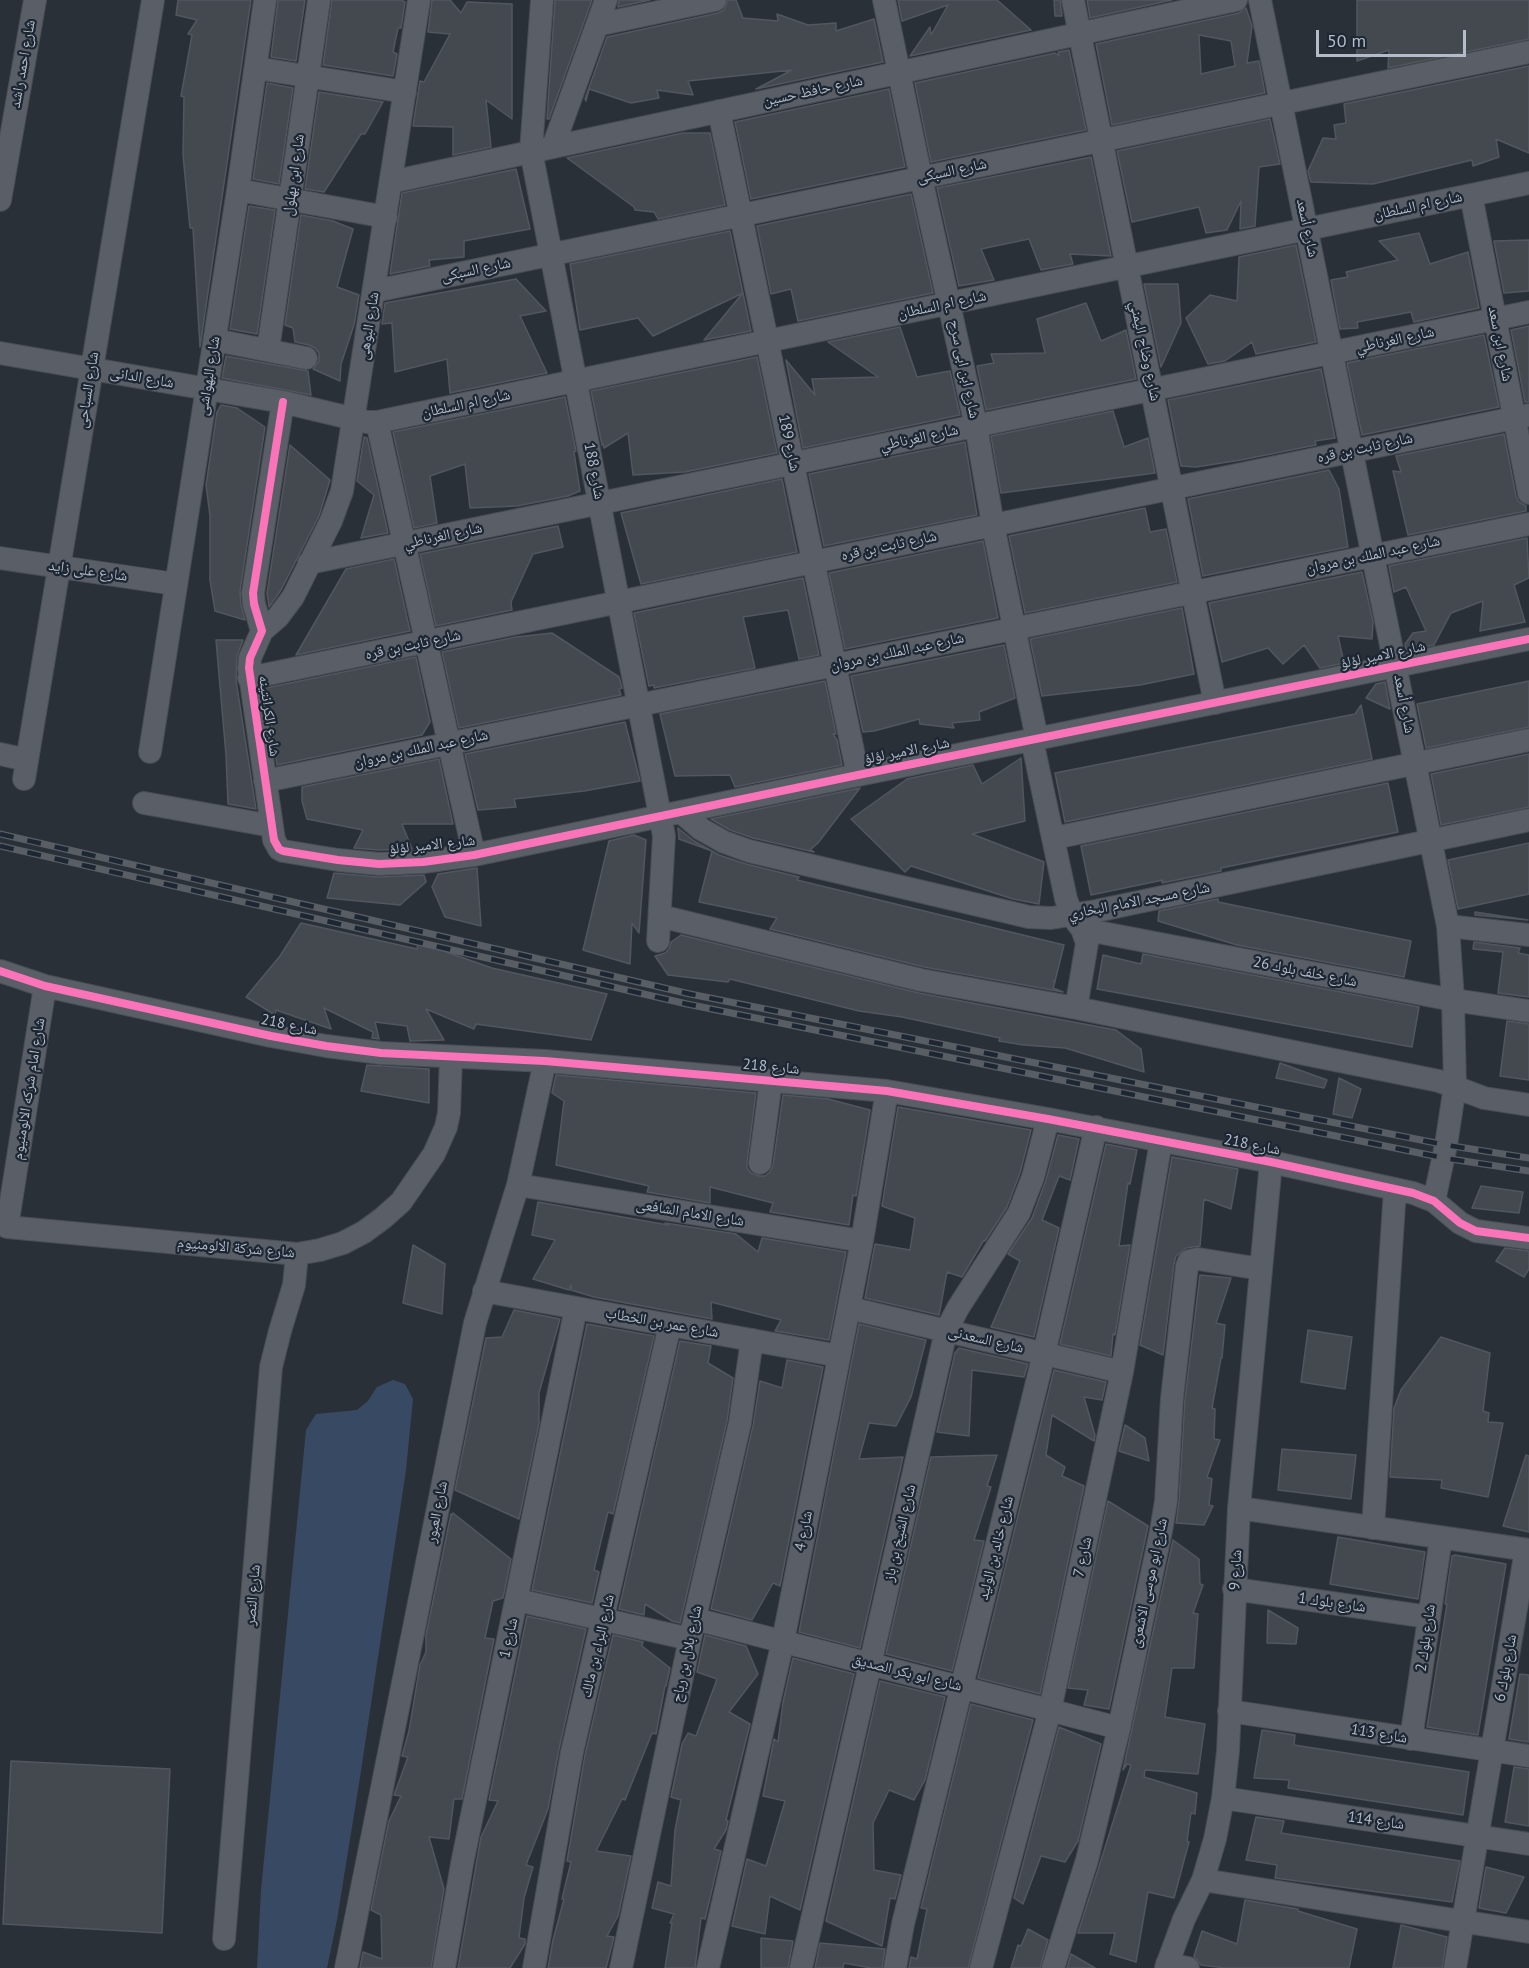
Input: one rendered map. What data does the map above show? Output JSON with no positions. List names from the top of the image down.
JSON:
{
  "streets": {
    "street": [
      "شارع احمد راشد",
      "شارع حافظ حسين",
      "شارع السبكى",
      "شارع ابن بهلول",
      "شارع ام السلطان",
      "شارع أسعد",
      "شارع البوهى",
      "شارع الغرناطي",
      "شارع ابن سعد",
      "شارع وضاح اليمني",
      "شارع ابن ابى سرح",
      "شارع البهواشى",
      "شارع الدانى",
      "شارع السباحى",
      "شارع 189",
      "شارع ثابت بن قره",
      "شارع 188",
      "شارع عبد الملك بن مروان",
      "شارع على زايد",
      "شارع الامير لؤلؤ",
      "شارع الكرانتينه",
      "شارع مسجد الامام البخاري",
      "شارع خلف بلوك 26",
      "شارع 218",
      "شارع امام شركه الالومنيوم",
      "شارع الامام الشافعى",
      "شارع شركة الالومنيوم",
      "شارع عمر بن الخطاب",
      "شارع السعدنى",
      "شارع العبور",
      "شارع 4",
      "شارع الشيخ بن باز",
      "شارع خالد بن الوليد",
      "شارع 7",
      "شارع 9",
      "شارع ابو موسى الاشعرى",
      "شارع النصر",
      "شارع بلوك 1",
      "شارع 1",
      "شارع بلوك 2",
      "شارع البراء بن مالك",
      "شارع بلال بن رباح",
      "شارع بلوك 6",
      "شارع ابو بكر الصديق",
      "شارع 113",
      "شارع 114"
    ]
  },
  "crossings": [
    ["شارع حافظ حسين", "شارع البوهى"],
    ["شارع حافظ حسين", "شارع وضاح اليمني"],
    ["شارع حافظ حسين", "شارع ابن ابى سرح"],
    ["شارع حافظ حسين", "شارع 189"],
    ["شارع حافظ حسين", "شارع 188"],
    ["شارع السبكى", "شارع أسعد"],
    ["شارع السبكى", "شارع البوهى"],
    ["شارع السبكى", "شارع وضاح اليمني"],
    ["شارع السبكى", "شارع ابن ابى سرح"],
    ["شارع السبكى", "شارع 189"],
    ["شارع السبكى", "شارع 188"],
    ["شارع ام السلطان", "شارع أسعد"],
    ["شارع ام السلطان", "شارع البوهى"],
    ["شارع ام السلطان", "شارع ابن سعد"],
    ["شارع ام السلطان", "شارع وضاح اليمني"],
    ["شارع ام السلطان", "شارع ابن ابى سرح"],
    ["شارع ام السلطان", "شارع الدانى"],
    ["شارع ام السلطان", "شارع 189"],
    ["شارع ام السلطان", "شارع 188"],
    ["شارع أسعد", "شارع الغرناطي"],
    ["شارع أسعد", "شارع ثابت بن قره"],
    ["شارع أسعد", "شارع عبد الملك بن مروان"],
    ["شارع أسعد", "شارع الامير لؤلؤ"],
    ["شارع أسعد", "شارع مسجد الامام البخاري"],
    ["شارع أسعد", "شارع خلف بلوك 26"],
    ["شارع أسعد", "شارع 218"],
    ["شارع البوهى", "شارع الغرناطي"],
    ["شارع البوهى", "شارع الدانى"],
    ["شارع البوهى", "شارع الكرانتينه"],
    ["شارع الغرناطي", "شارع ابن سعد"],
    ["شارع الغرناطي", "شارع وضاح اليمني"],
    ["شارع الغرناطي", "شارع ابن ابى سرح"],
    ["شارع الغرناطي", "شارع 189"],
    ["شارع الغرناطي", "شارع 188"],
    ["شارع ابن سعد", "شارع ثابت بن قره"],
    ["شارع وضاح اليمني", "شارع ثابت بن قره"],
    ["شارع وضاح اليمني", "شارع عبد الملك بن مروان"],
    ["شارع وضاح اليمني", "شارع الامير لؤلؤ"],
    ["شارع ابن ابى سرح", "شارع ثابت بن قره"],
    ["شارع ابن ابى سرح", "شارع عبد الملك بن مروان"],
    ["شارع ابن ابى سرح", "شارع الامير لؤلؤ"],
    ["شارع ابن ابى سرح", "شارع مسجد الامام البخاري"],
    ["شارع ابن ابى سرح", "شارع خلف بلوك 26"],
    ["شارع البهواشى", "شارع الدانى"],
    ["شارع البهواشى", "شارع على زايد"],
    ["شارع الدانى", "شارع السباحى"],
    ["شارع السباحى", "شارع على زايد"],
    ["شارع 189", "شارع ثابت بن قره"],
    ["شارع 189", "شارع عبد الملك بن مروان"],
    ["شارع 189", "شارع الامير لؤلؤ"],
    ["شارع ثابت بن قره", "شارع 188"],
    ["شارع ثابت بن قره", "شارع الكرانتينه"],
    ["شارع 188", "شارع عبد الملك بن مروان"],
    ["شارع 188", "شارع الامير لؤلؤ"],
    ["شارع 188", "شارع مسجد الامام البخاري"],
    ["شارع عبد الملك بن مروان", "شارع الكرانتينه"],
    ["شارع الامير لؤلؤ", "شارع الكرانتينه"],
    ["شارع الامير لؤلؤ", "شارع مسجد الامام البخاري"],
    ["شارع مسجد الامام البخاري", "شارع خلف بلوك 26"],
    ["شارع 218", "شارع امام شركه الالومنيوم"],
    ["شارع 218", "شارع شركة الالومنيوم"],
    ["شارع 218", "شارع العبور"],
    ["شارع 218", "شارع 4"],
    ["شارع 218", "شارع الشيخ بن باز"],
    ["شارع 218", "شارع خالد بن الوليد"],
    ["شارع 218", "شارع 7"],
    ["شارع 218", "شارع 9"],
    ["شارع امام شركه الالومنيوم", "شارع شركة الالومنيوم"],
    ["شارع الامام الشافعى", "شارع العبور"],
    ["شارع الامام الشافعى", "شارع 4"],
    ["شارع شركة الالومنيوم", "شارع النصر"],
    ["شارع عمر بن الخطاب", "شارع العبور"],
    ["شارع عمر بن الخطاب", "شارع 4"],
    ["شارع عمر بن الخطاب", "شارع 1"],
    ["شارع عمر بن الخطاب", "شارع البراء بن مالك"],
    ["شارع عمر بن الخطاب", "شارع بلال بن رباح"],
    ["شارع السعدنى", "شارع 4"],
    ["شارع السعدنى", "شارع الشيخ بن باز"],
    ["شارع السعدنى", "شارع خالد بن الوليد"],
    ["شارع السعدنى", "شارع 7"],
    ["شارع 4", "شارع ابو بكر الصديق"],
    ["شارع الشيخ بن باز", "شارع ابو بكر الصديق"],
    ["شارع خالد بن الوليد", "شارع ابو بكر الصديق"],
    ["شارع 7", "شارع ابو بكر الصديق"],
    ["شارع 9", "شارع ابو موسى الاشعرى"],
    ["شارع 9", "شارع بلوك 1"],
    ["شارع 9", "شارع 113"],
    ["شارع 9", "شارع 114"],
    ["شارع ابو موسى الاشعرى", "شارع ابو بكر الصديق"],
    ["شارع بلوك 1", "شارع بلوك 2"],
    ["شارع 1", "شارع ابو بكر الصديق"],
    ["شارع بلوك 2", "شارع 113"],
    ["شارع البراء بن مالك", "شارع ابو بكر الصديق"],
    ["شارع بلال بن رباح", "شارع ابو بكر الصديق"],
    ["شارع بلوك 6", "شارع 113"],
    ["شارع بلوك 6", "شارع 114"]
  ],
  "scale_bar": "50 m"
}
